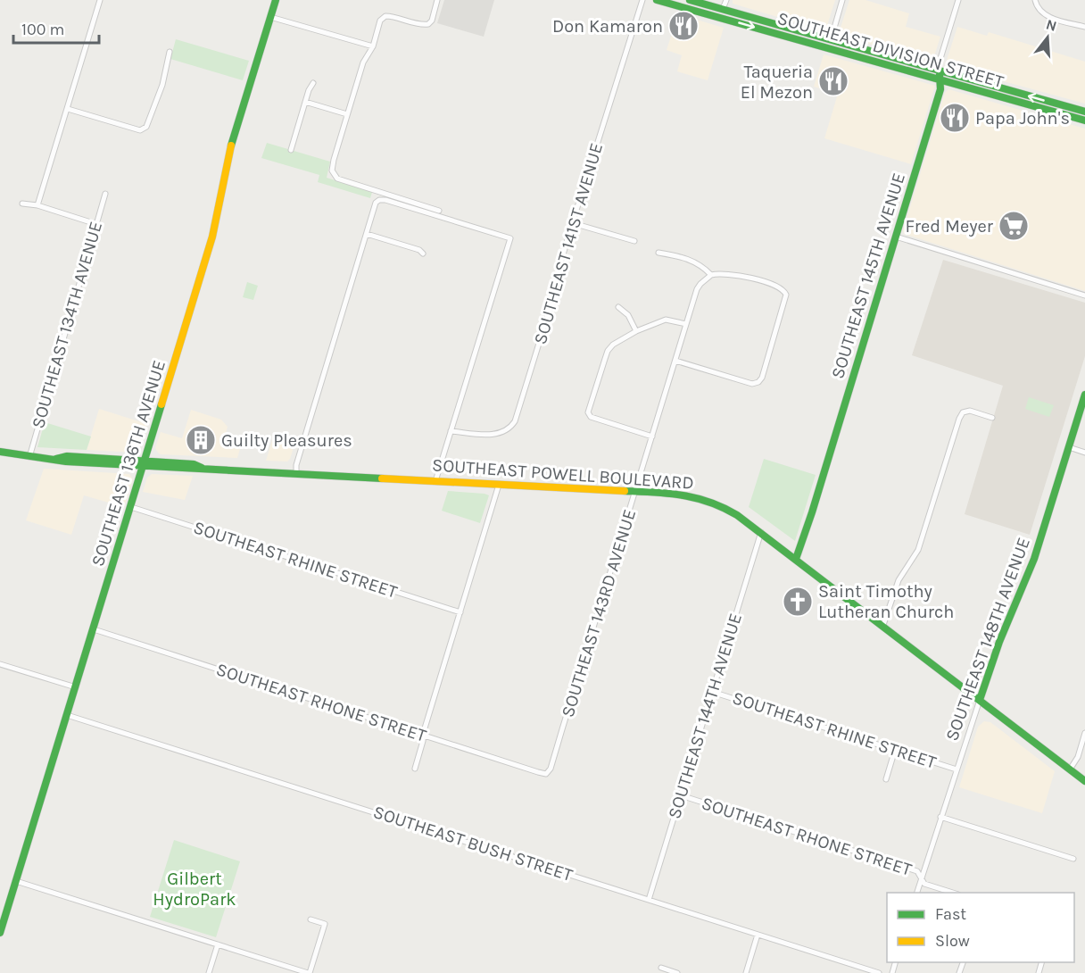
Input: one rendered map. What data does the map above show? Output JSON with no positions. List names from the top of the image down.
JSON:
{
  "streets": {
    "main road": [
      "SOUTHEAST DIVISION STREET",
      "SOUTHEAST 145TH AVENUE",
      "SOUTHEAST 136TH AVENUE",
      "SOUTHEAST POWELL BOULEVARD",
      "SOUTHEAST 148TH AVENUE"
    ],
    "street": [
      "SOUTHEAST 141ST AVENUE",
      "SOUTHEAST 134TH AVENUE",
      "SOUTHEAST RHINE STREET",
      "SOUTHEAST 143RD AVENUE",
      "SOUTHEAST RHONE STREET",
      "SOUTHEAST 144TH AVENUE",
      "SOUTHEAST BUSH STREET"
    ]
  },
  "crossings": [
    ["SOUTHEAST DIVISION STREET", "SOUTHEAST 145TH AVENUE"],
    ["SOUTHEAST 145TH AVENUE", "SOUTHEAST POWELL BOULEVARD"],
    ["SOUTHEAST 134TH AVENUE", "SOUTHEAST POWELL BOULEVARD"],
    ["SOUTHEAST 136TH AVENUE", "SOUTHEAST POWELL BOULEVARD"],
    ["SOUTHEAST 136TH AVENUE", "SOUTHEAST RHINE STREET"],
    ["SOUTHEAST 136TH AVENUE", "SOUTHEAST RHONE STREET"],
    ["SOUTHEAST 136TH AVENUE", "SOUTHEAST BUSH STREET"],
    ["SOUTHEAST POWELL BOULEVARD", "SOUTHEAST 143RD AVENUE"],
    ["SOUTHEAST POWELL BOULEVARD", "SOUTHEAST 148TH AVENUE"],
    ["SOUTHEAST POWELL BOULEVARD", "SOUTHEAST 144TH AVENUE"],
    ["SOUTHEAST RHINE STREET", "SOUTHEAST 148TH AVENUE"],
    ["SOUTHEAST RHINE STREET", "SOUTHEAST 144TH AVENUE"],
    ["SOUTHEAST 143RD AVENUE", "SOUTHEAST RHONE STREET"],
    ["SOUTHEAST 148TH AVENUE", "SOUTHEAST RHONE STREET"],
    ["SOUTHEAST RHONE STREET", "SOUTHEAST 144TH AVENUE"],
    ["SOUTHEAST 144TH AVENUE", "SOUTHEAST BUSH STREET"]
  ],
  "parks": ["Gilbert HydroPark"],
  "places": {
    "restaurant": ["Don Kamaron", "Taqueria El Mezon", "Papa John's"],
    "supermarket": ["Fred Meyer"],
    "building": ["Guilty Pleasures"],
    "church": ["Saint Timothy Lutheran Church"]
  },
  "legend": ["Fast", "Slow"],
  "scale_bar": "100 m",
  "north": "top"
}
